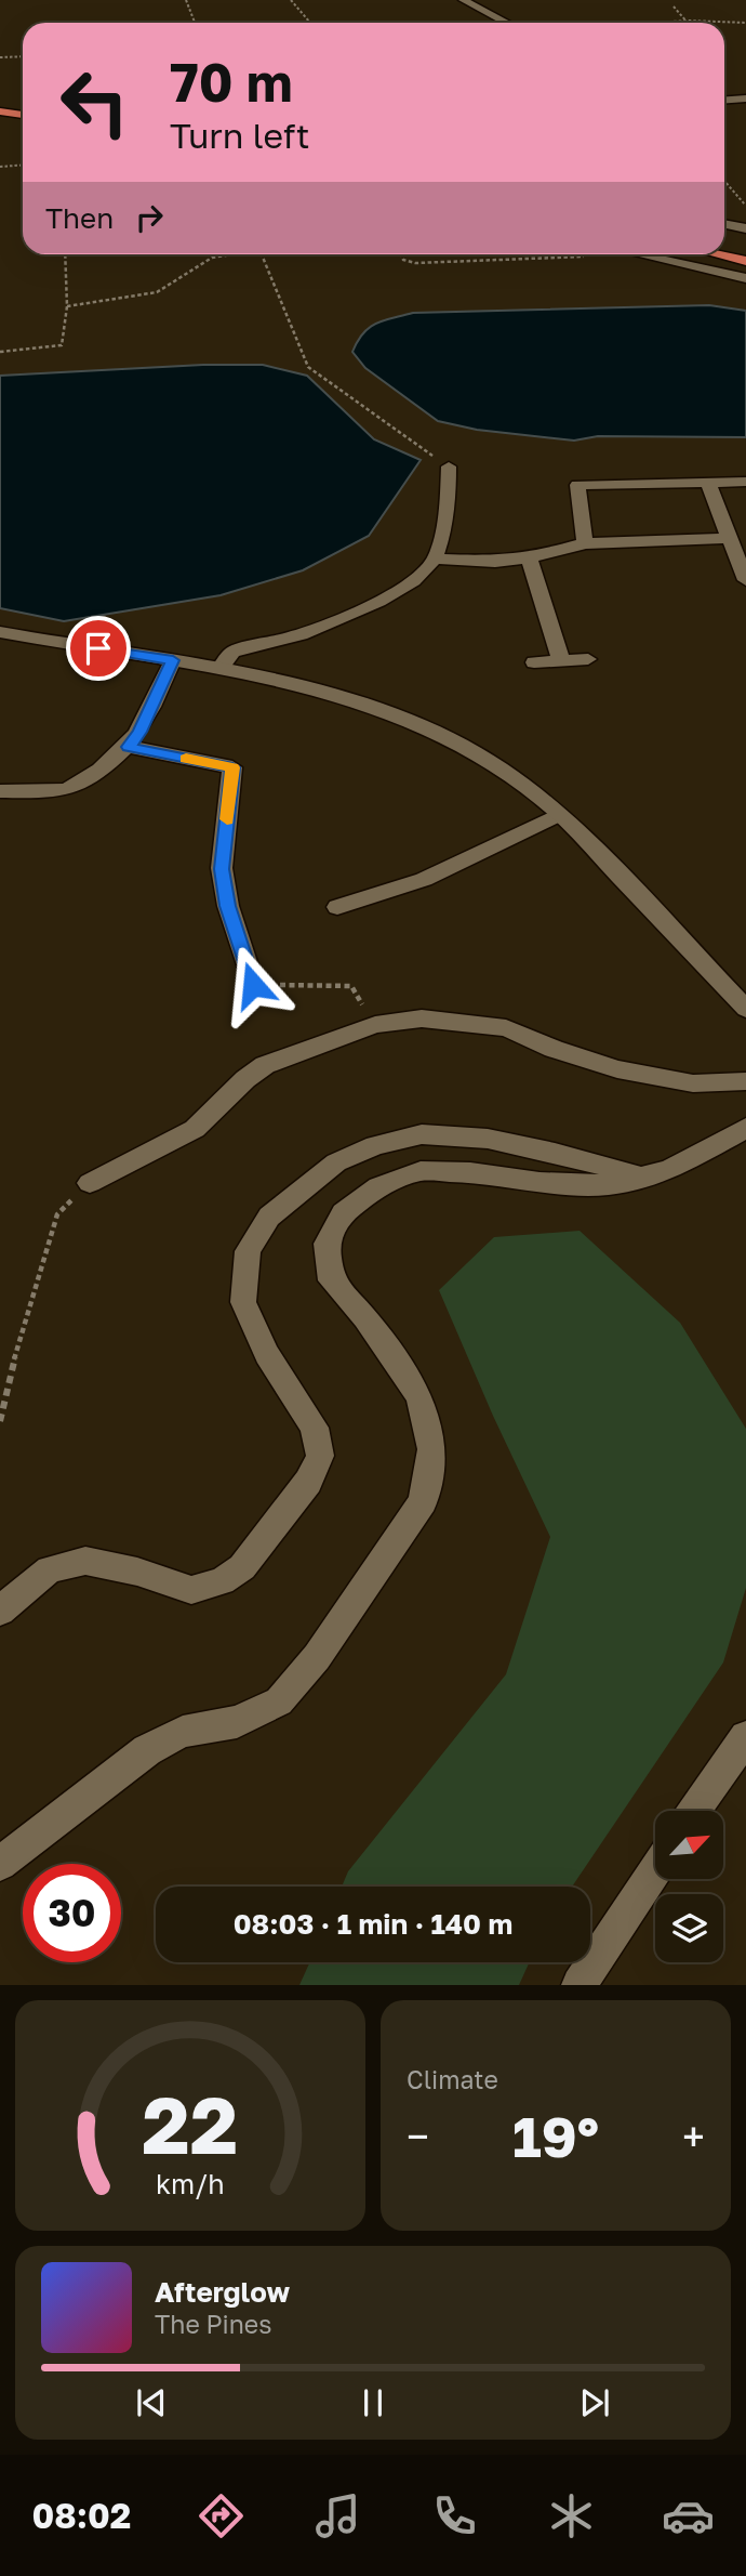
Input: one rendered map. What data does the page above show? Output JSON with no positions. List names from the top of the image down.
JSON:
{
  "north": "top right",
  "page": {
    "turn": ["70 m", "Turn left"],
    "then": "Then",
    "limit": "30",
    "trip": "08:03 · 1 min · 140 m",
    "tile": "Climate",
    "heat": ["−", "19°", "+"],
    "song": ["Afterglow", "The Pines"],
    "tabs": "08:02",
    "gauge": ["22", "km/h"]
  }
}
